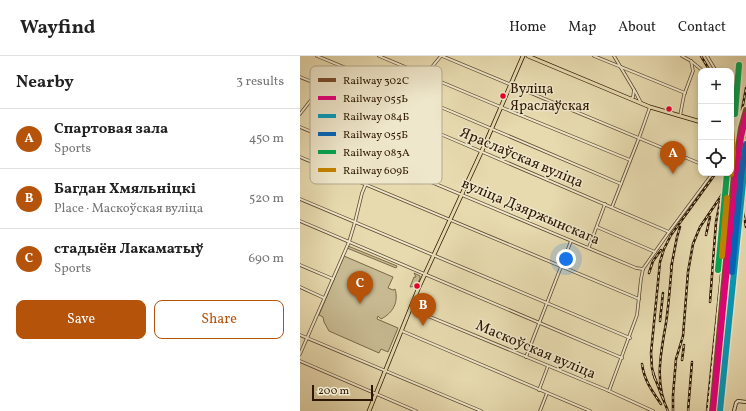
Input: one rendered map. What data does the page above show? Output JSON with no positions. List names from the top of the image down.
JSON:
{
  "streets": {
    "street": ["Яраслаўская вуліца", "вуліца Дзяржынскага", "Маскоўская вуліца"]
  },
  "places": ["Вуліца Яраслаўская"],
  "lines": [
    "rail line 083А",
    "rail line 302С",
    "rail line 055Ь",
    "rail line 055Б",
    "rail line 084Б",
    "rail line 609Б"
  ],
  "legend": [
    "Railway 302С",
    "Railway 055Ь",
    "Railway 084Б",
    "Railway 055Б",
    "Railway 083А",
    "Railway 609Б"
  ],
  "scale_bar": "200 m",
  "page": {
    "header": "Wayfind",
    "nav": [
      "Home",
      "Map",
      "About",
      "Contact"
    ],
    "heading": ["Nearby", "3 results"],
    "map_buttons": ["+", "−"],
    "list": [
      {
        "mark": "A",
        "name": "Спартовая зала",
        "note": "Sports",
        "value": "450 m"
      },
      {
        "mark": "B",
        "name": "Багдан Хмяльніцкі",
        "note": "Place · Маскоўская вуліца",
        "value": "520 m"
      },
      {
        "mark": "C",
        "name": "стадыён Лакаматыў",
        "note": "Sports",
        "value": "690 m"
      }
    ],
    "pins": ["A", "C", "B"],
    "buttons": ["Save", "Share"],
    "scale": "200 m"
  }
}
